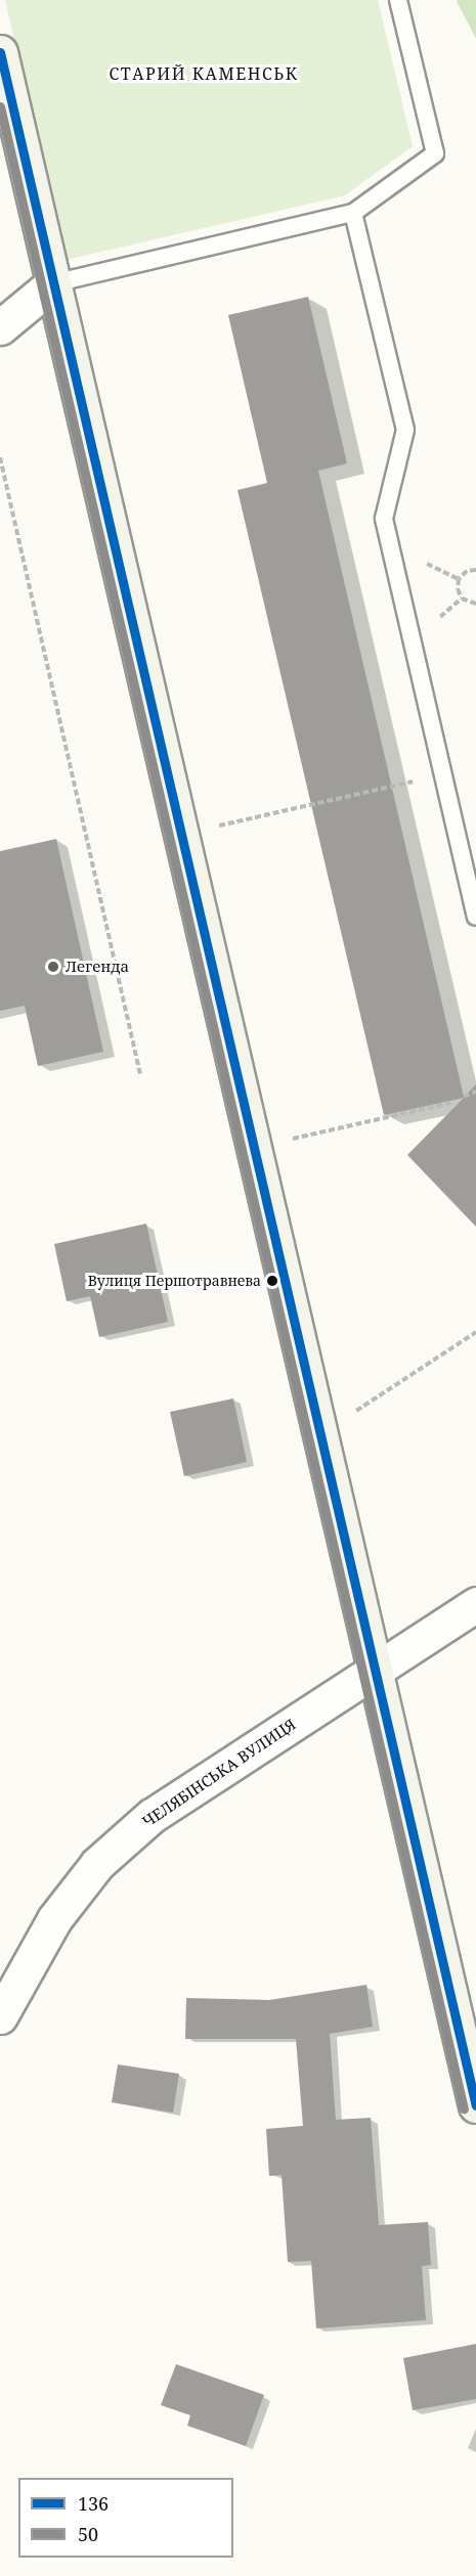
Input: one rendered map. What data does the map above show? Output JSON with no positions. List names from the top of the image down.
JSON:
{
  "streets": {
    "street": ["ЧЕЛЯБІНСЬКА ВУЛИЦЯ"]
  },
  "districts": ["СТАРИЙ КАМЕНСЬК"],
  "places": ["Легенда", "Вулиця Першотравнева"],
  "lines": ["transit line 136", "transit line 50"],
  "legend": ["136", "50"]
}
